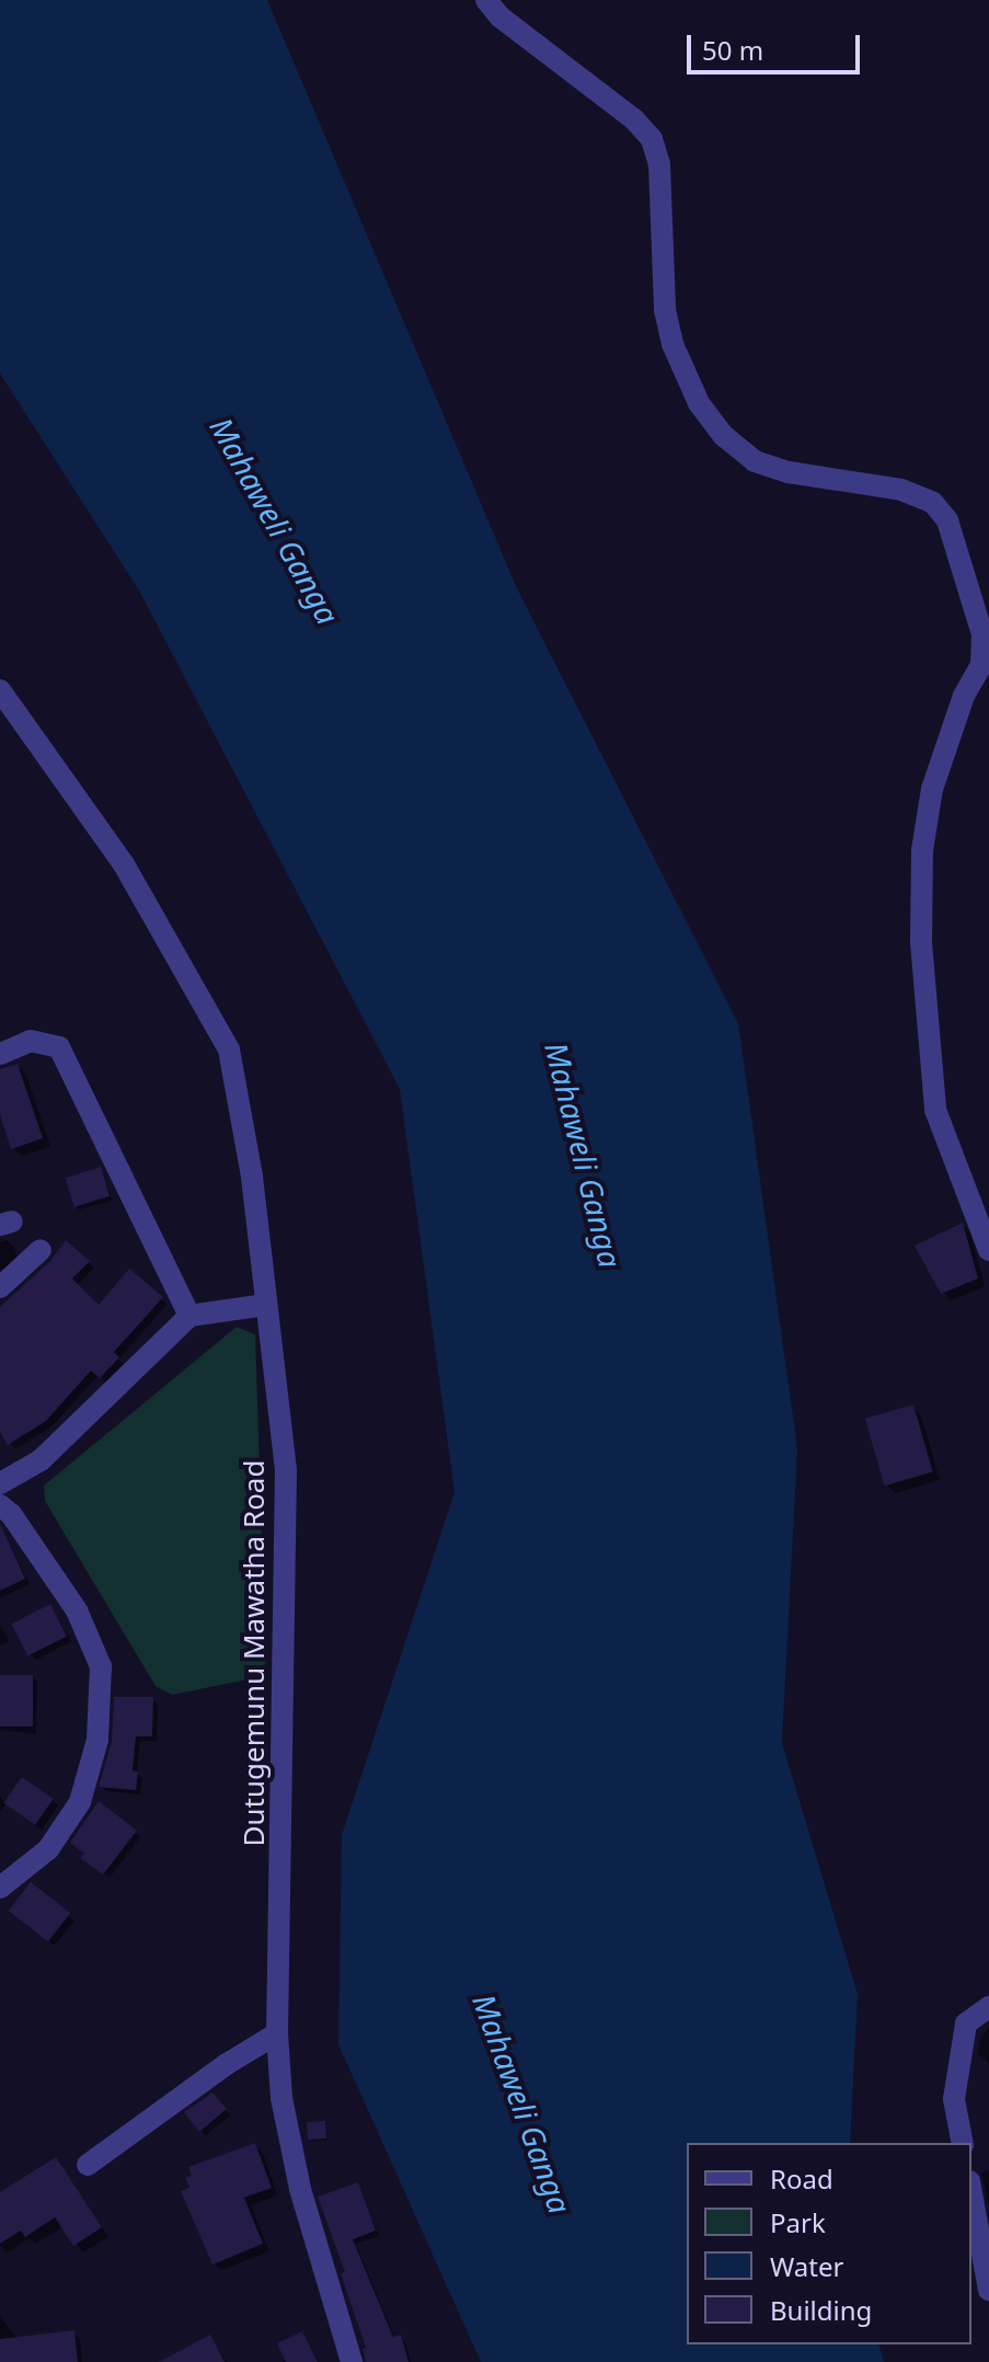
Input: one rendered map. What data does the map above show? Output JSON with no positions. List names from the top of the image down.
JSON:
{
  "streets": {
    "street": ["Dutugemunu Mawatha Road"]
  },
  "water": ["Mahaweli Ganga"],
  "legend": [
    "Road",
    "Park",
    "Water",
    "Building"
  ],
  "scale_bar": "50 m"
}
